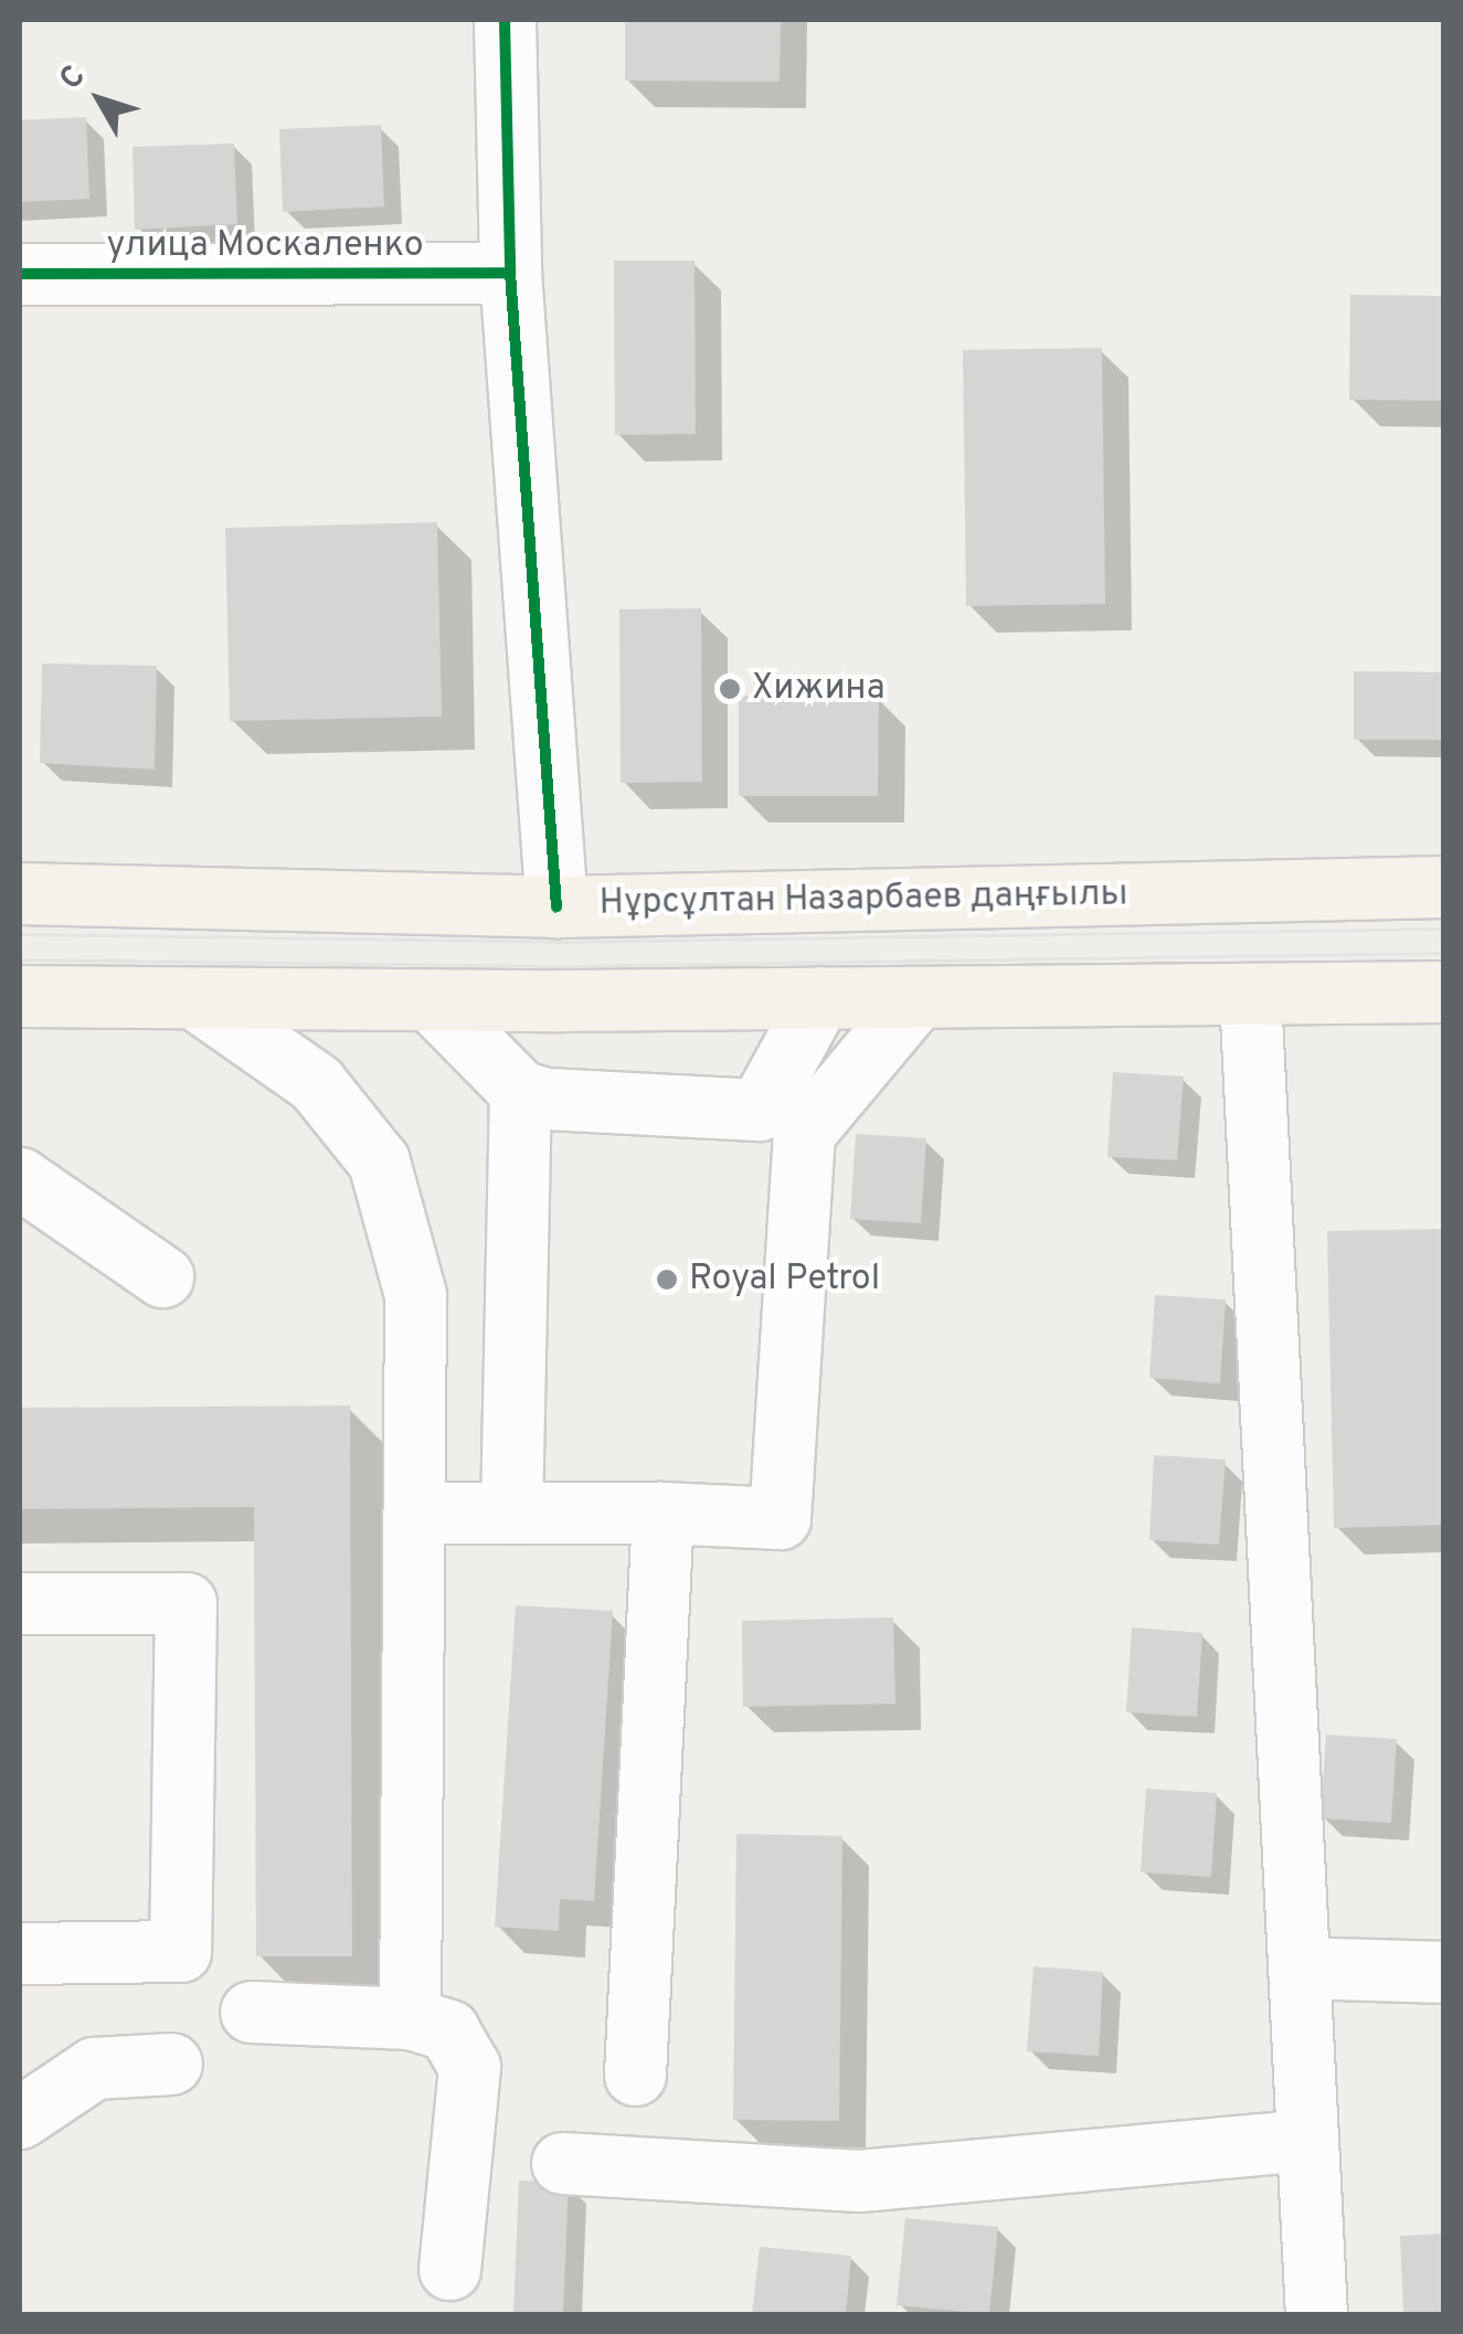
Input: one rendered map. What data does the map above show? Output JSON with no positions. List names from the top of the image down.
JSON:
{
  "streets": {
    "main road": ["Нұрсұлтан Назарбаев даңғылы"],
    "street": ["улица Москаленко"]
  },
  "places": ["Хижина", "Royal Petrol"],
  "north": "top left"
}
